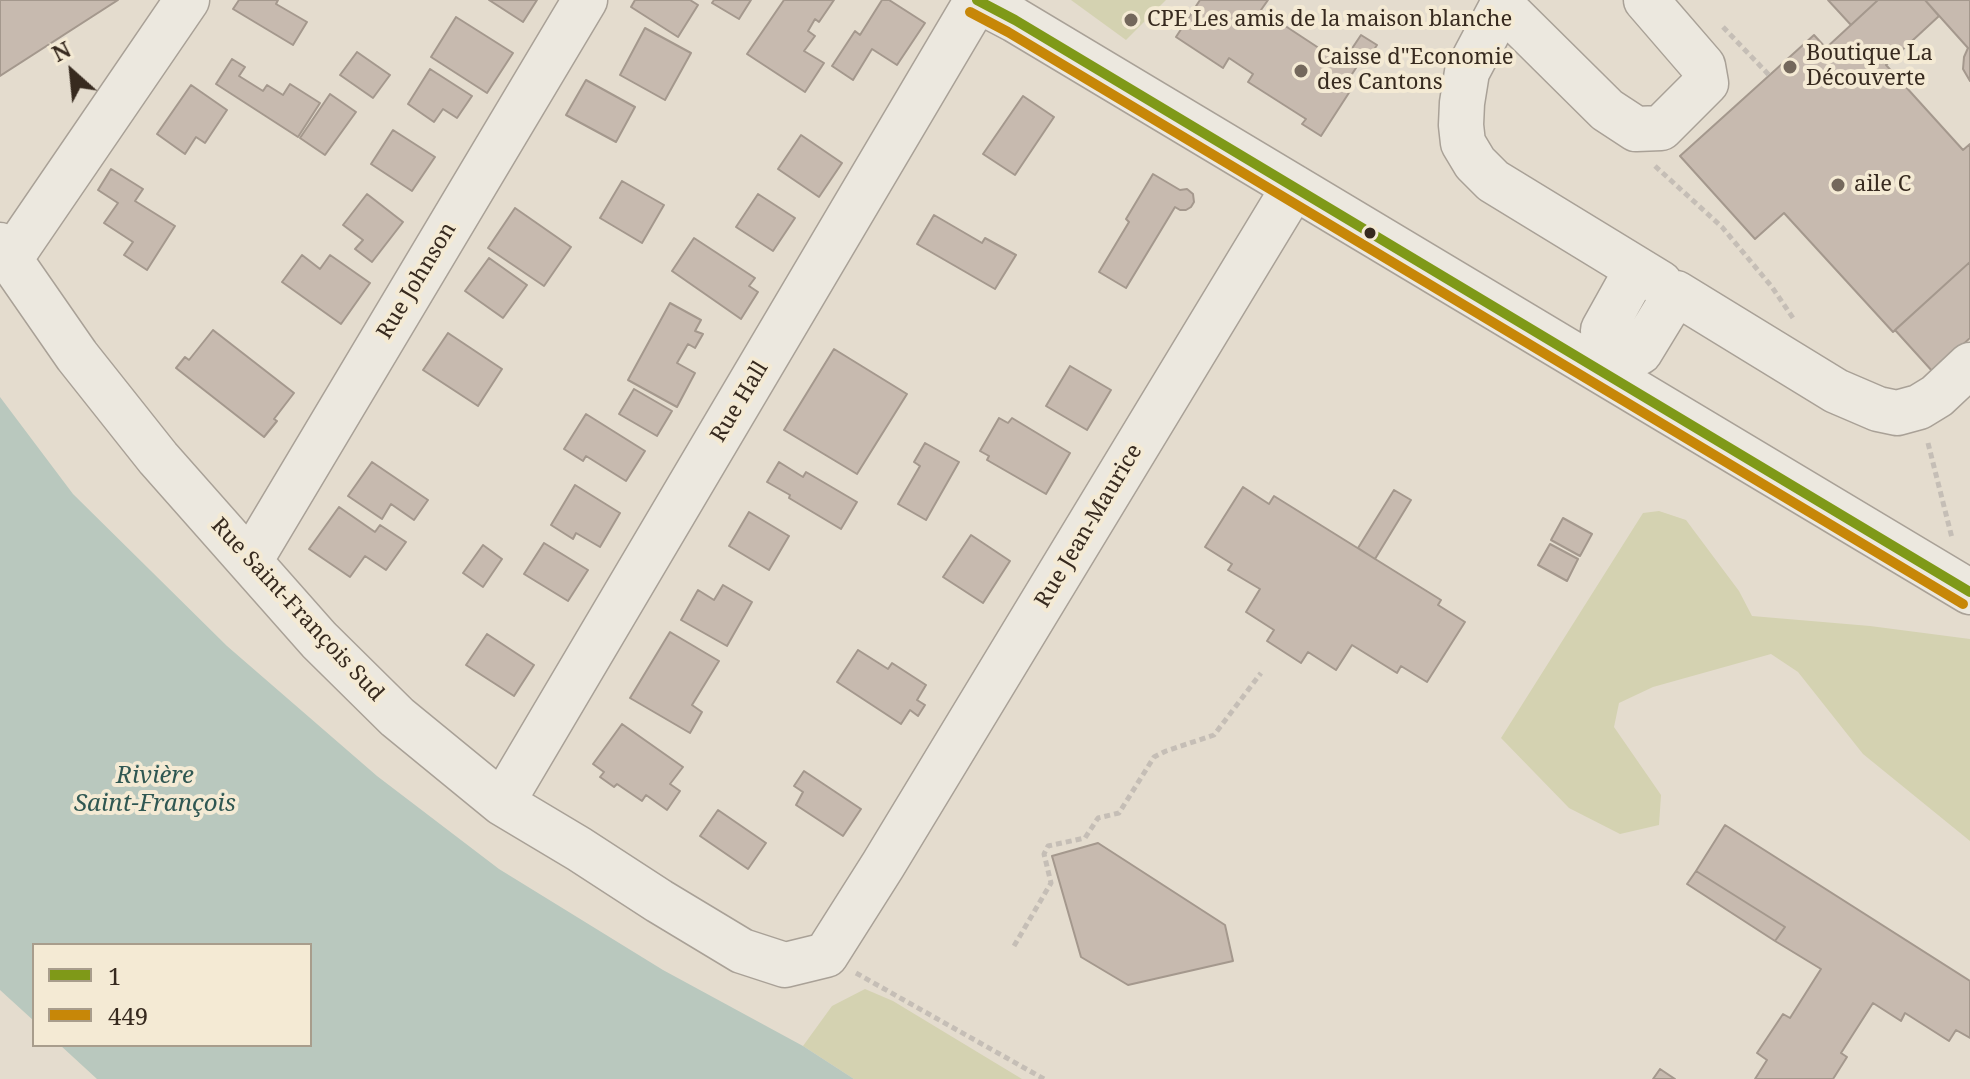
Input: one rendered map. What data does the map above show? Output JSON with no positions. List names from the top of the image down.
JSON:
{
  "streets": {
    "street": [
      "Rue Johnson",
      "Rue Hall",
      "Rue Jean-Maurice",
      "Rue Saint-François Sud"
    ]
  },
  "crossings": [
    ["Rue Johnson", "Rue Saint-François Sud"],
    ["Rue Hall", "Rue Saint-François Sud"],
    ["Rue Jean-Maurice", "Rue Saint-François Sud"]
  ],
  "water": ["Rivière Saint-François"],
  "places": [
    "CPE Les amis de la maison blanche",
    "Boutique La Découverte",
    "Caisse d\"Economie des Cantons",
    "aile C"
  ],
  "lines": ["transit line 1", "transit line 449"],
  "legend": ["1", "449"],
  "north": "top left"
}
